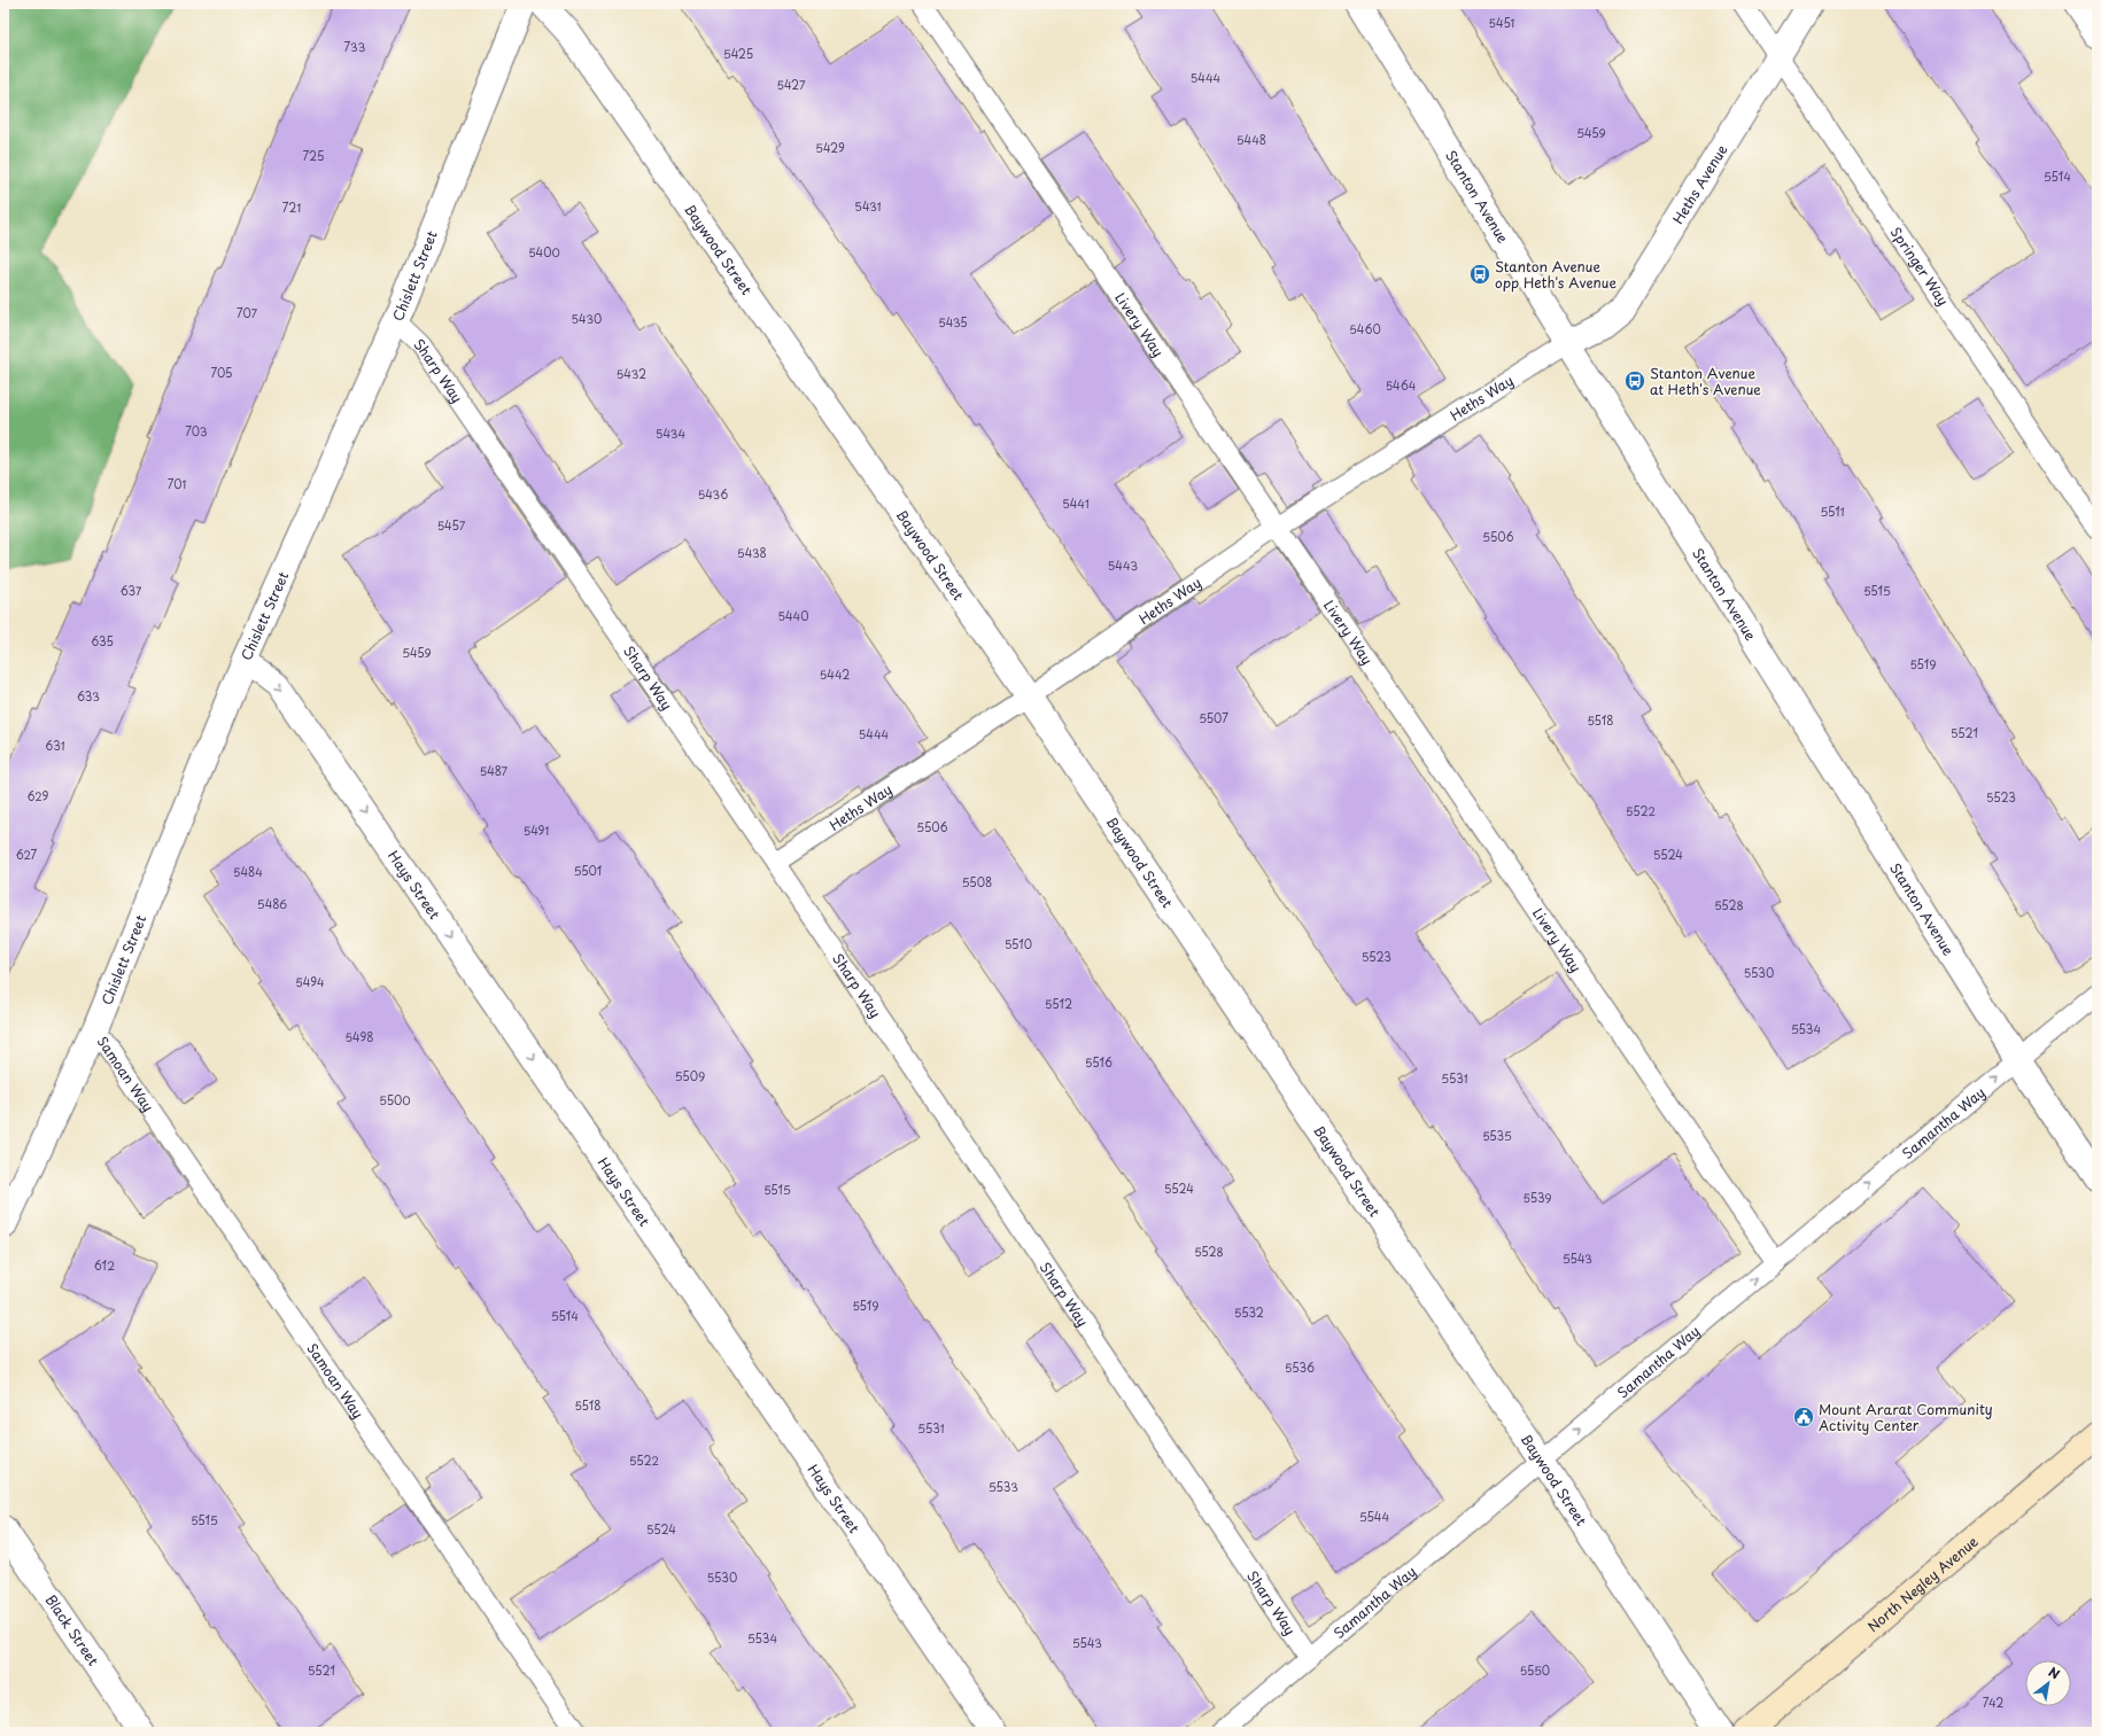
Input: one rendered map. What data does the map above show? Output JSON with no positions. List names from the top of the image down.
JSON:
{
  "streets": {
    "main road": ["North Negley Avenue"],
    "street": [
      "Heths Avenue",
      "Stanton Avenue",
      "Baywood Street",
      "Chislett Street",
      "Hays Street",
      "Black Street"
    ],
    "lane": [
      "Springer Way",
      "Livery Way",
      "Sharp Way",
      "Heths Way",
      "Samoan Way",
      "Samantha Way"
    ]
  },
  "crossings": [
    ["Heths Avenue", "Stanton Avenue"],
    ["Heths Avenue", "Springer Way"],
    ["Heths Avenue", "Heths Way"],
    ["Stanton Avenue", "Heths Way"],
    ["Stanton Avenue", "Samantha Way"],
    ["Baywood Street", "Heths Way"],
    ["Baywood Street", "Samantha Way"],
    ["Chislett Street", "Sharp Way"],
    ["Chislett Street", "Hays Street"],
    ["Chislett Street", "Samoan Way"],
    ["Livery Way", "Heths Way"],
    ["Livery Way", "Samantha Way"],
    ["Sharp Way", "Heths Way"],
    ["Sharp Way", "Samantha Way"]
  ],
  "one_way": ["Hays Street", "Samantha Way"],
  "places": {
    "bus stop": ["Stanton Avenue opp Heth's Avenue", "Stanton Avenue at Heth's Avenue"],
    "public building": ["Mount Ararat Community Activity Center"]
  },
  "house_numbers": [
    "5451",
    "733",
    "5425",
    "5444",
    "5427",
    "5459",
    "5448",
    "5429",
    "725",
    "5514",
    "5431",
    "721",
    "5400",
    "707",
    "5430",
    "5435",
    "5460",
    "705",
    "5432",
    "5464",
    "703",
    "5434",
    "701",
    "5436",
    "5441",
    "5511",
    "5457",
    "5506",
    "5438",
    "5443",
    "637",
    "5515",
    "5440",
    "635",
    "5459",
    "5519",
    "5442",
    "633",
    "5507",
    "5518",
    "5521",
    "5444",
    "631",
    "5487",
    "629",
    "5523",
    "5522",
    "5506",
    "5491",
    "627",
    "5524",
    "5501",
    "5484",
    "5508",
    "5486",
    "5528",
    "5510",
    "5523",
    "5530",
    "5494",
    "5512",
    "5534",
    "5498",
    "5516",
    "5509",
    "5531",
    "5500",
    "5535",
    "5524",
    "5515",
    "5539",
    "5528",
    "5543",
    "612",
    "5519",
    "5532",
    "5514",
    "5536",
    "5518",
    "5531",
    "5522",
    "5533",
    "5544",
    "5515",
    "5524",
    "5530",
    "5534",
    "5543",
    "5521",
    "5550",
    "742"
  ],
  "north": "top right"
}
